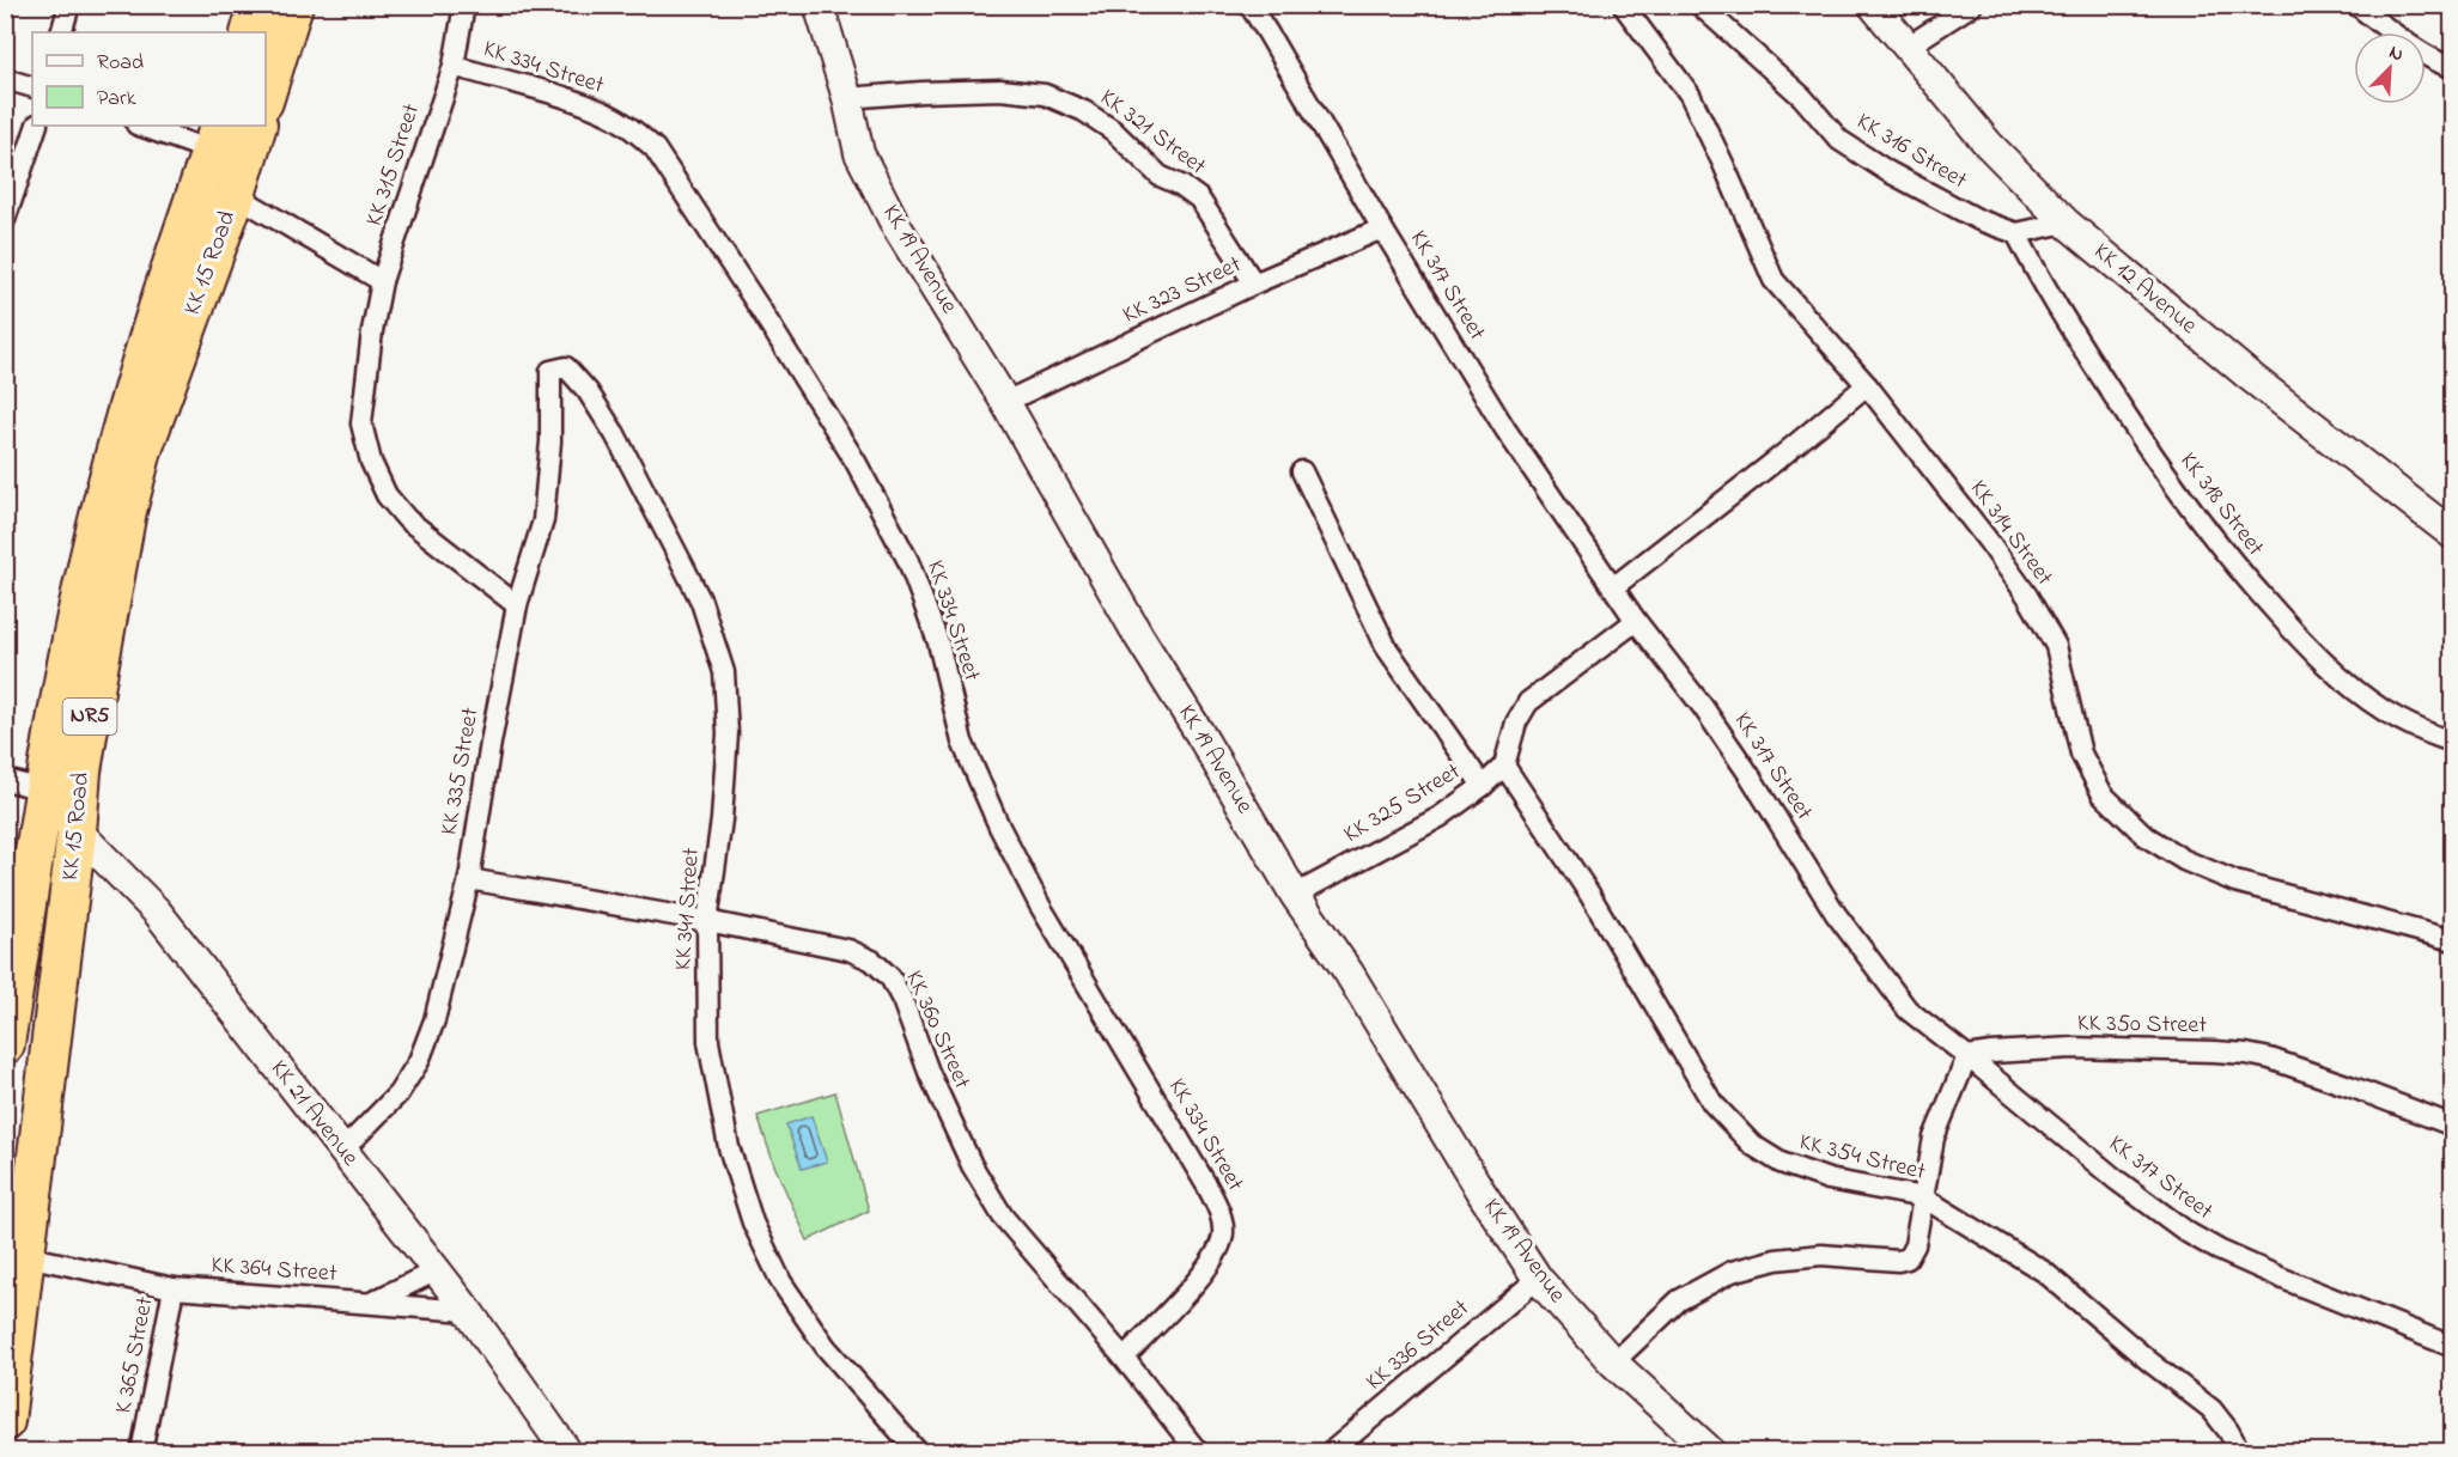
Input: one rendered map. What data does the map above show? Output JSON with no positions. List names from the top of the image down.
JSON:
{
  "streets": {
    "highway": ["KK 15 Road", "NR5"],
    "street": [
      "KK 334 Street",
      "KK 321 Street",
      "KK 316 Street",
      "KK 315 Street",
      "KK 19 Avenue",
      "KK 317 Street",
      "KK 12 Avenue",
      "KK 323 Street",
      "KK 318 Street",
      "KK 314 Street",
      "KK 335 Street",
      "KK 325 Street",
      "KK 341 Street",
      "KK 350 Street",
      "KK 360 Street",
      "KK 21 Avenue",
      "KK 354 Street",
      "KK 364 Street",
      "KK 336 Street",
      "K 365 Street"
    ]
  },
  "crossings": [
    ["KK 334 Street", "KK 315 Street"],
    ["KK 334 Street", "KK 360 Street"],
    ["KK 321 Street", "KK 19 Avenue"],
    ["KK 321 Street", "KK 323 Street"],
    ["KK 316 Street", "KK 318 Street"],
    ["KK 315 Street", "KK 335 Street"],
    ["KK 19 Avenue", "KK 323 Street"],
    ["KK 19 Avenue", "KK 325 Street"],
    ["KK 19 Avenue", "KK 336 Street"],
    ["KK 15 Road", "KK 21 Avenue"],
    ["KK 15 Road", "K 365 Street"],
    ["KK 317 Street", "KK 323 Street"],
    ["KK 317 Street", "KK 350 Street"],
    ["KK 335 Street", "KK 341 Street"],
    ["KK 335 Street", "KK 360 Street"],
    ["KK 335 Street", "KK 21 Avenue"],
    ["KK 325 Street", "KK 354 Street"],
    ["KK 341 Street", "KK 360 Street"],
    ["KK 21 Avenue", "KK 364 Street"],
    ["KK 364 Street", "K 365 Street"]
  ],
  "legend": ["Road", "Park"],
  "north": "top right"
}
